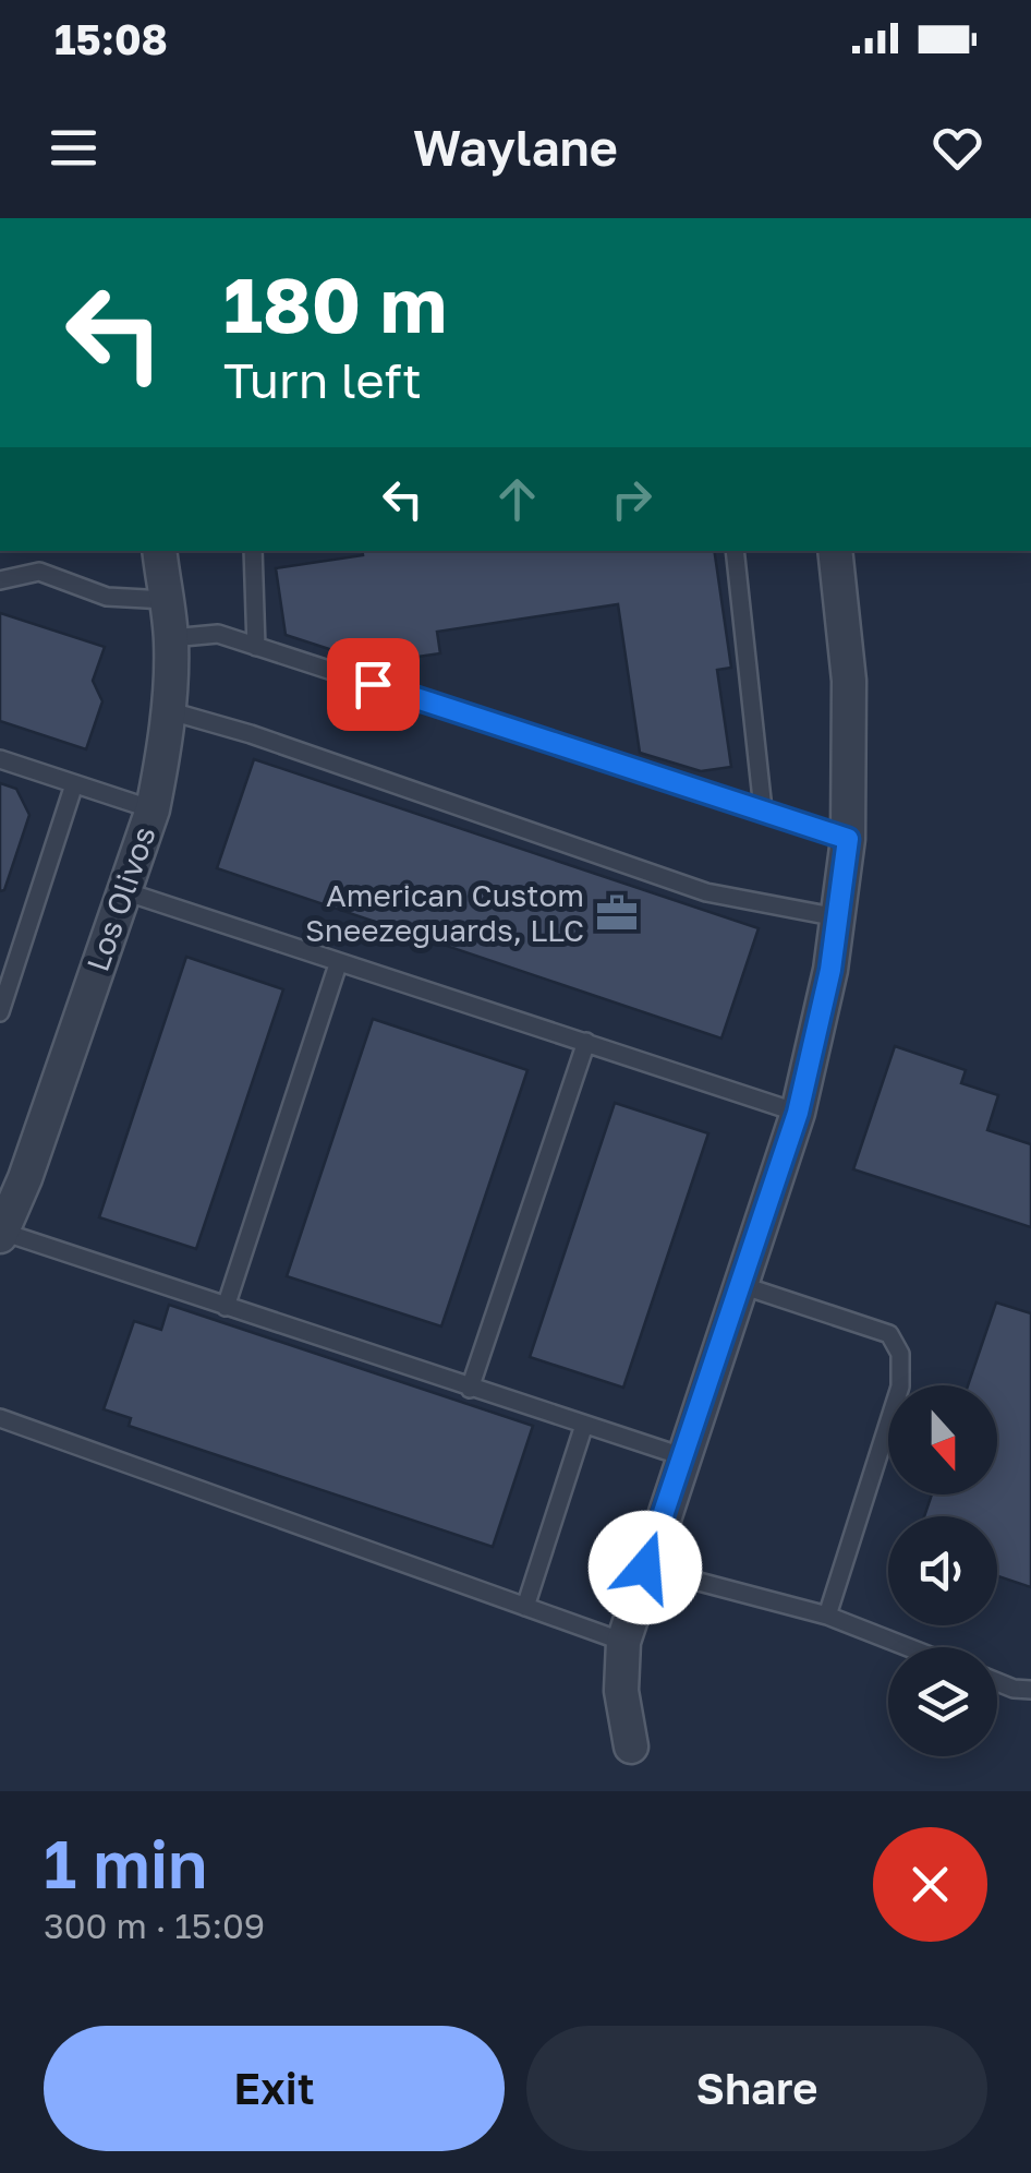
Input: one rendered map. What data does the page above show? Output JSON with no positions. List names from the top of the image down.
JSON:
{
  "streets": {
    "street": ["Los Olivos"]
  },
  "places": {
    "office": ["American Custom Sneezeguards, LLC"]
  },
  "north": "bottom",
  "page": {
    "status": "15:08",
    "header": "Waylane",
    "turn": ["180 m", "Turn left"],
    "heading": ["1 min", "300 m · 15:09"],
    "buttons": ["Exit", "Share"]
  }
}
